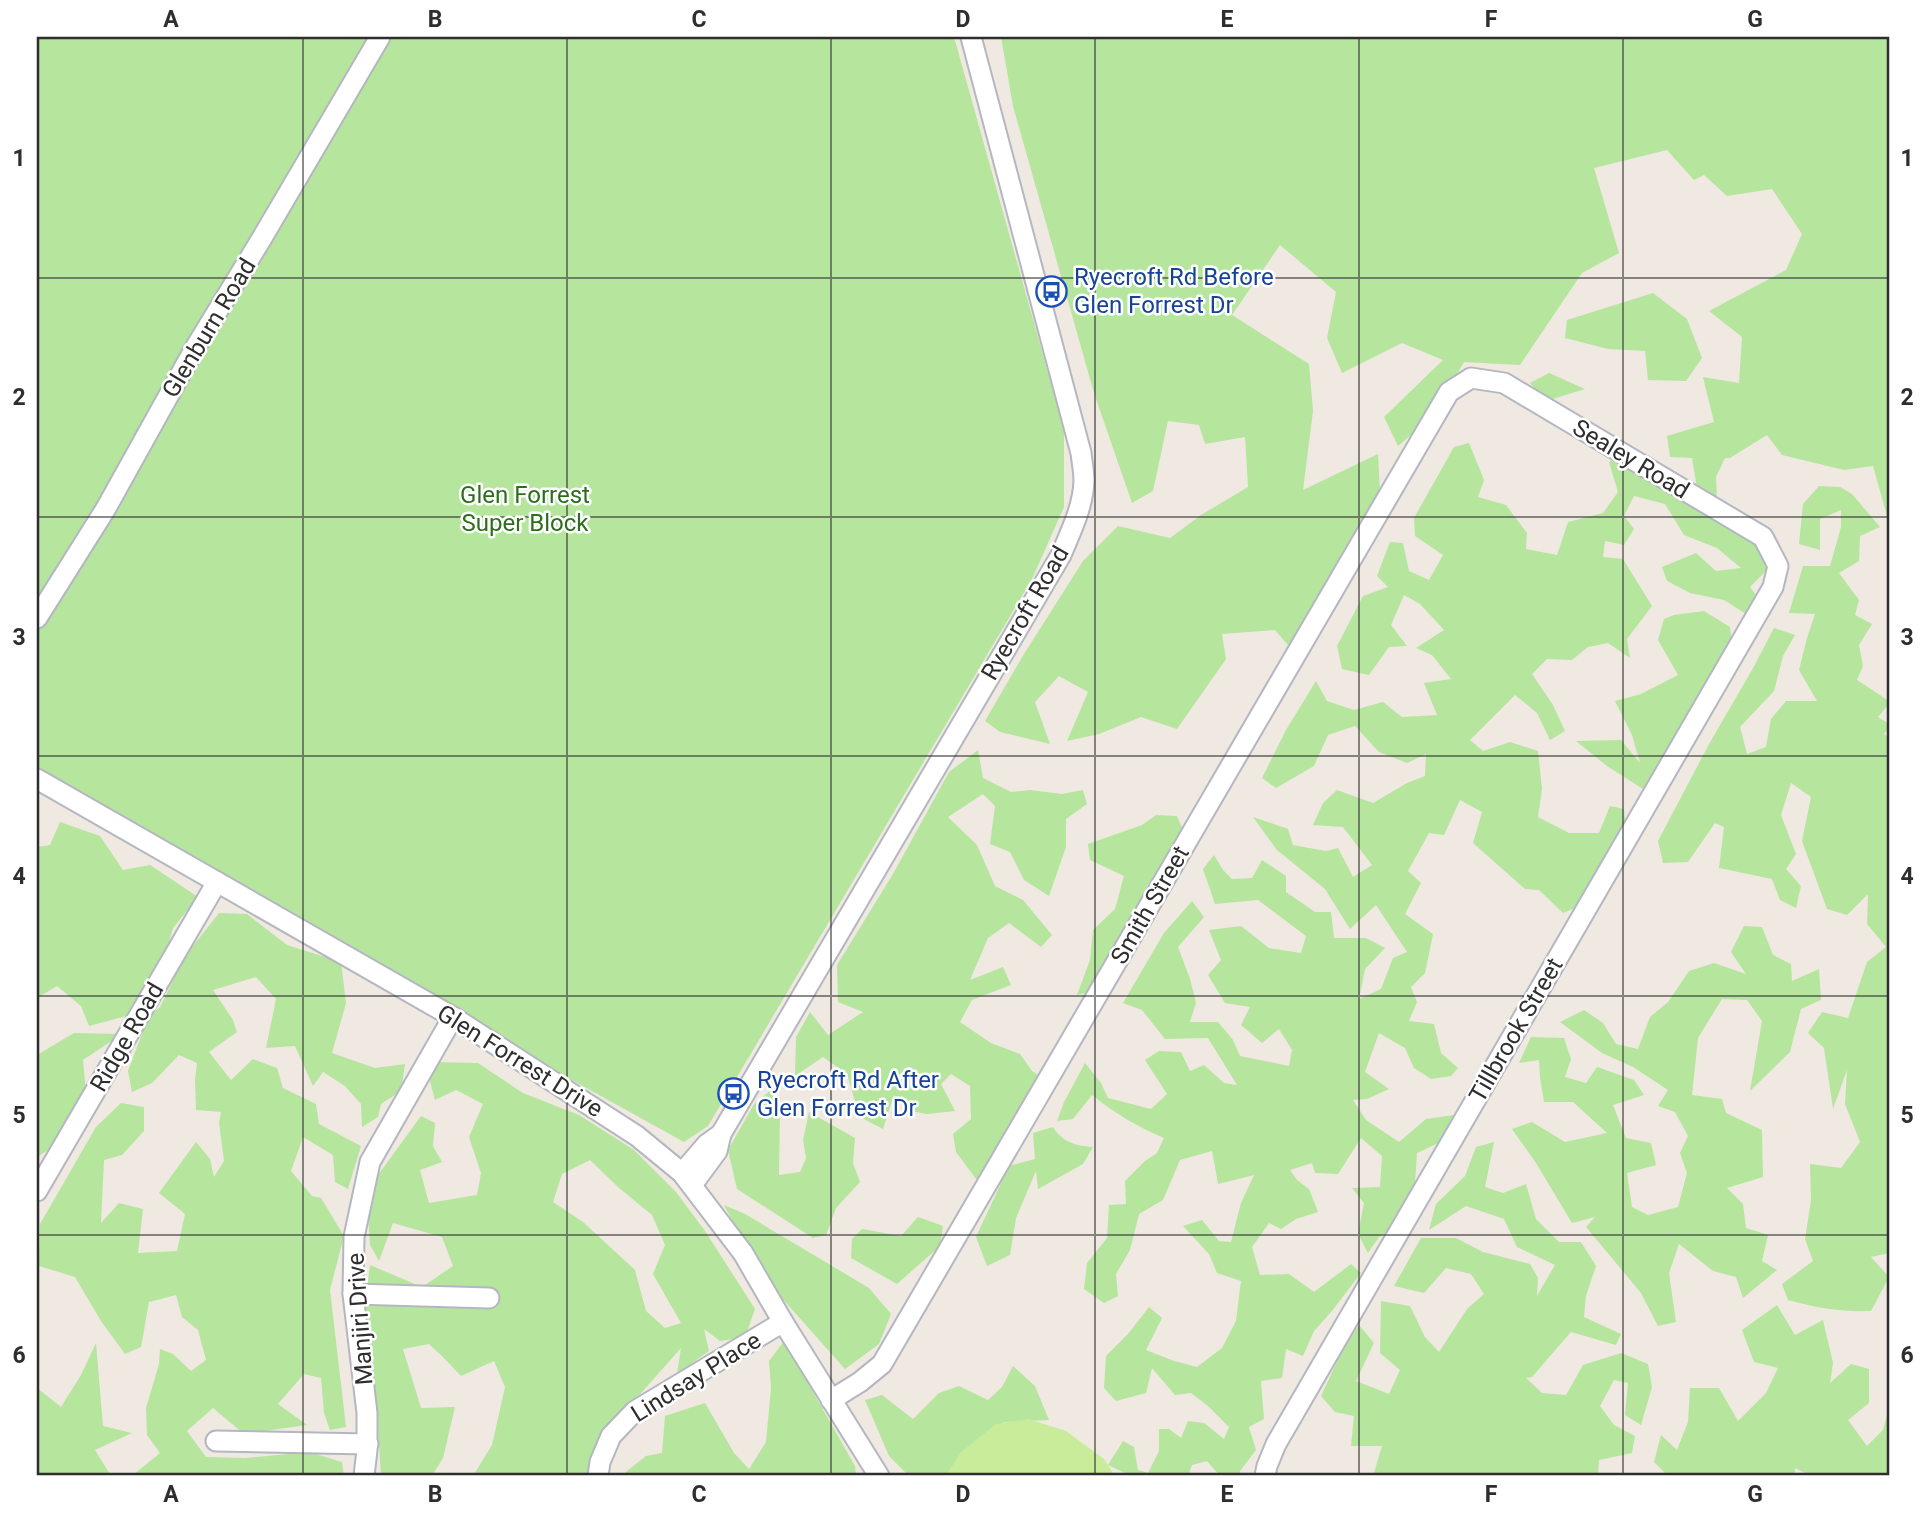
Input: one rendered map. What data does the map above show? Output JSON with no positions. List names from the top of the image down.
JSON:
{
  "streets": {
    "street": [
      "Glenburn Road",
      "Sealey Road",
      "Ryecroft Road",
      "Smith Street",
      "Tillbrook Street",
      "Ridge Road",
      "Glen Forrest Drive",
      "Manjiri Drive",
      "Lindsay Place"
    ]
  },
  "crossings": [
    ["Sealey Road", "Smith Street"],
    ["Sealey Road", "Tillbrook Street"],
    ["Ryecroft Road", "Glen Forrest Drive"],
    ["Smith Street", "Glen Forrest Drive"],
    ["Ridge Road", "Glen Forrest Drive"],
    ["Glen Forrest Drive", "Manjiri Drive"],
    ["Glen Forrest Drive", "Lindsay Place"]
  ],
  "parks": ["Glen Forrest Super Block"],
  "places": {
    "bus stop": ["Ryecroft Rd Before Glen Forrest Dr", "Ryecroft Rd After Glen Forrest Dr"]
  },
  "grid": {
    "columns": [
      "A",
      "B",
      "C",
      "D",
      "E",
      "F",
      "G"
    ],
    "rows": [
      "1",
      "2",
      "3",
      "4",
      "5",
      "6"
    ]
  }
}
